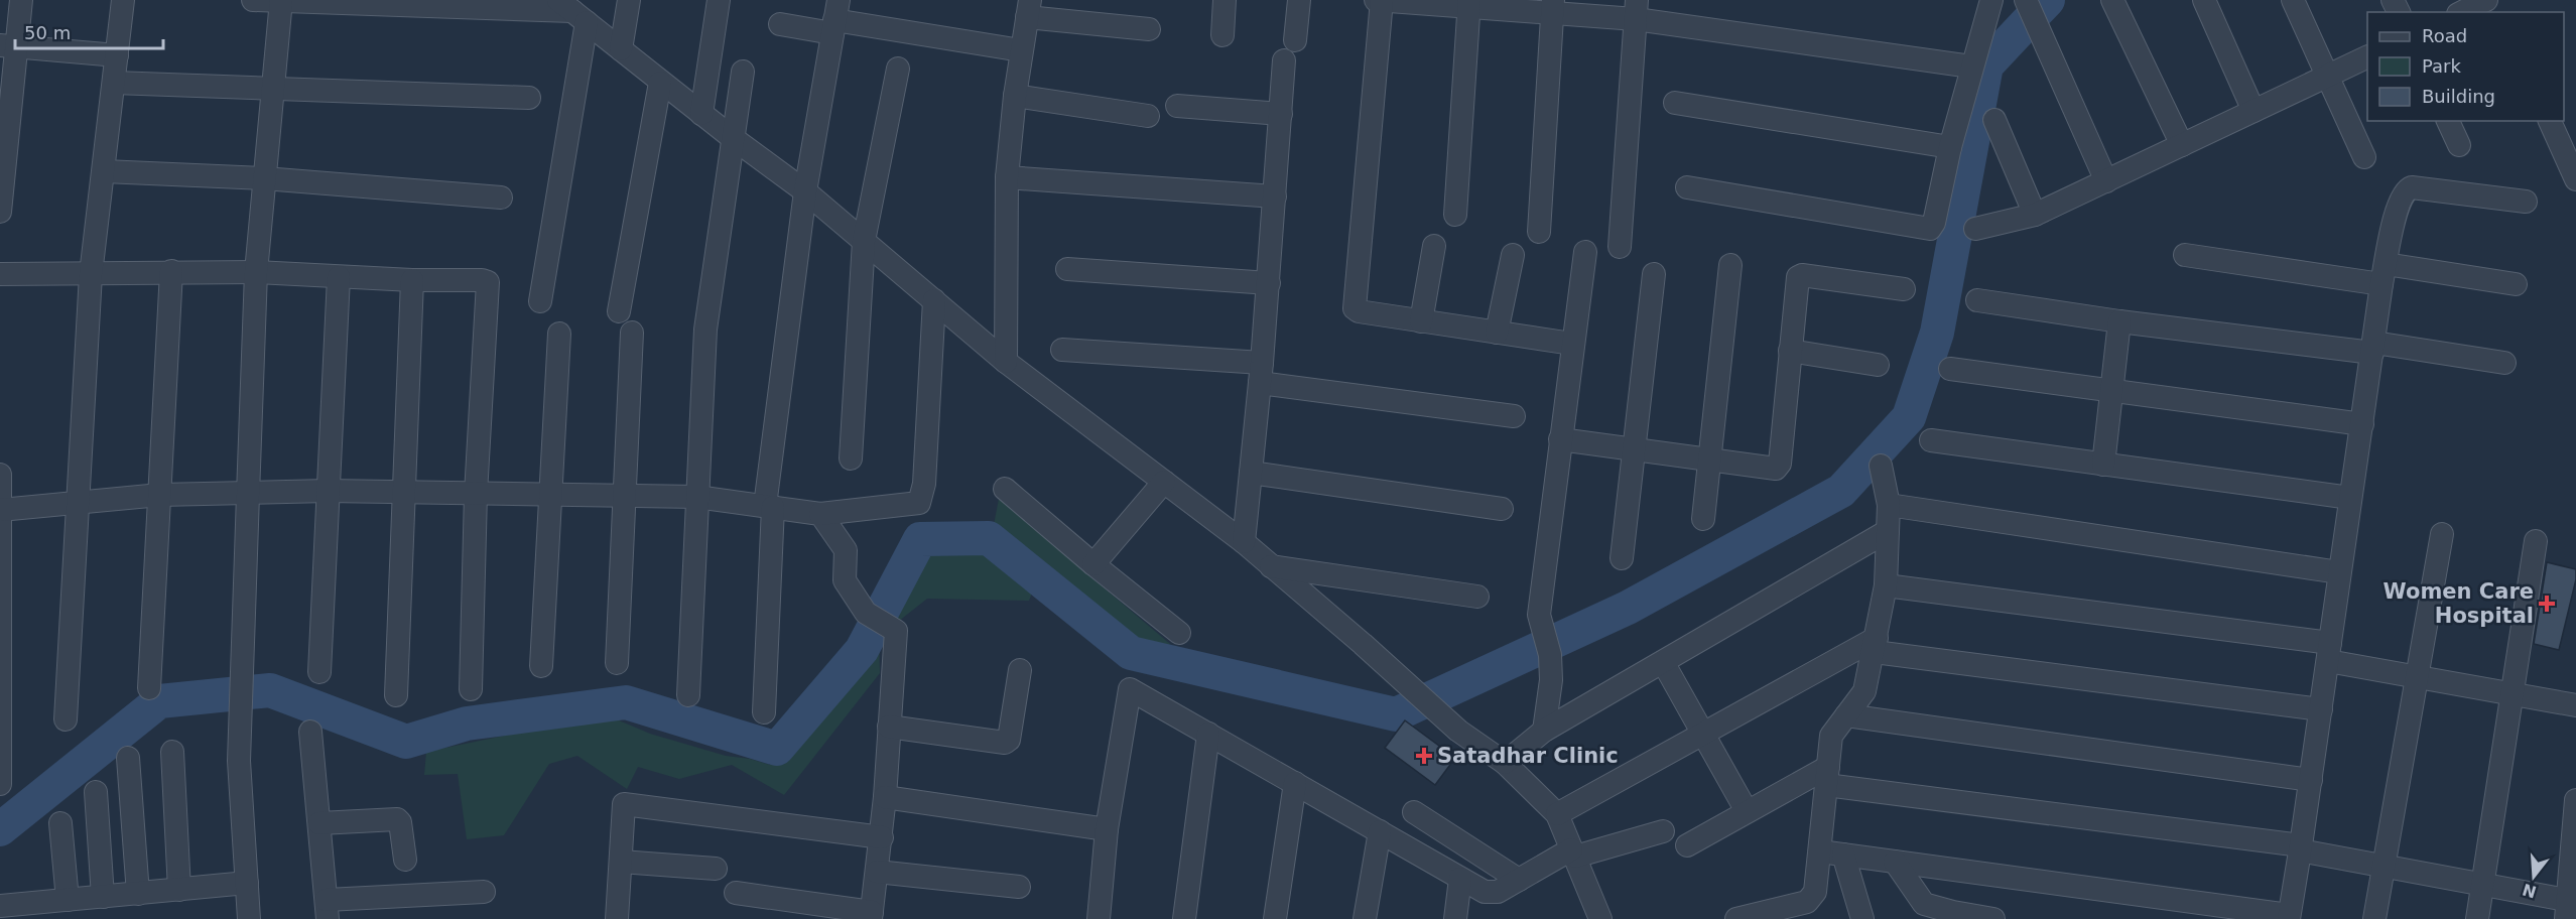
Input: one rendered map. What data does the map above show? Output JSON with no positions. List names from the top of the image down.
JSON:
{
  "places": {
    "health": ["Women Care Hospital", "Satadhar Clinic"]
  },
  "legend": ["Road", "Park", "Building"],
  "scale_bar": "50 m",
  "north": "bottom"
}
